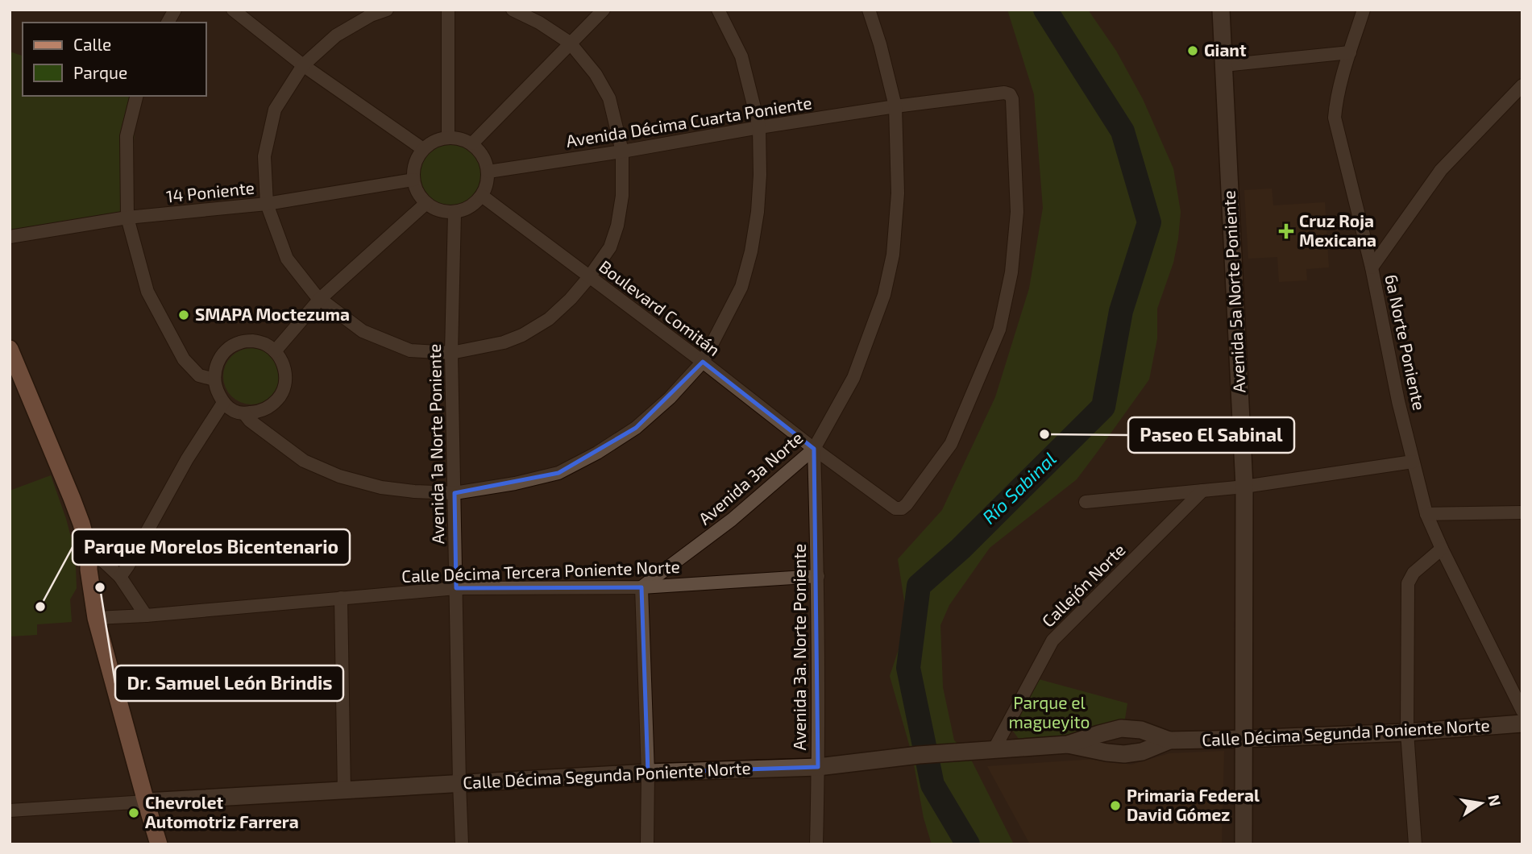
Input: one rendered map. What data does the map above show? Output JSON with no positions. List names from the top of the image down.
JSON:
{
  "streets": {
    "street": [
      "Avenida Décima Cuarta Poniente",
      "14 Poniente",
      "Avenida 5a Norte Poniente",
      "Boulevard Comitán",
      "6a Norte Poniente",
      "Avenida 1a Norte Poniente",
      "Avenida 3a Norte",
      "Calle Décima Tercera Poniente Norte",
      "Callejón Norte",
      "Avenida 3a. Norte Poniente",
      "Calle Décima Segunda Poniente Norte"
    ]
  },
  "crossings": [
    ["Avenida Décima Cuarta Poniente", "14 Poniente"],
    ["Avenida Décima Cuarta Poniente", "Boulevard Comitán"],
    ["Avenida Décima Cuarta Poniente", "Avenida 1a Norte Poniente"],
    ["Avenida Décima Cuarta Poniente", "Avenida 3a Norte"],
    ["14 Poniente", "Boulevard Comitán"],
    ["14 Poniente", "Avenida 1a Norte Poniente"],
    ["Avenida 5a Norte Poniente", "Calle Décima Segunda Poniente Norte"],
    ["Boulevard Comitán", "Avenida 1a Norte Poniente"],
    ["Boulevard Comitán", "Avenida 3a Norte"],
    ["Boulevard Comitán", "Avenida 3a. Norte Poniente"],
    ["Avenida 1a Norte Poniente", "Calle Décima Tercera Poniente Norte"],
    ["Avenida 1a Norte Poniente", "Calle Décima Segunda Poniente Norte"],
    ["Avenida 3a Norte", "Calle Décima Tercera Poniente Norte"],
    ["Avenida 3a Norte", "Avenida 3a. Norte Poniente"],
    ["Calle Décima Tercera Poniente Norte", "Avenida 3a. Norte Poniente"],
    ["Callejón Norte", "Calle Décima Segunda Poniente Norte"],
    ["Avenida 3a. Norte Poniente", "Calle Décima Segunda Poniente Norte"]
  ],
  "water": ["Río Sabinal"],
  "parks": ["Parque el magueyito"],
  "places": {
    "other": [
      "Giant",
      "SMAPA Moctezuma",
      "Paseo El Sabinal",
      "Dr. Samuel León Brindis",
      "Parque Morelos Bicentenario",
      "Primaria Federal David Gómez",
      "Chevrolet Automotriz Farrera"
    ],
    "health": ["Cruz Roja Mexicana"]
  },
  "legend": ["Calle", "Parque"],
  "north": "right"
}
